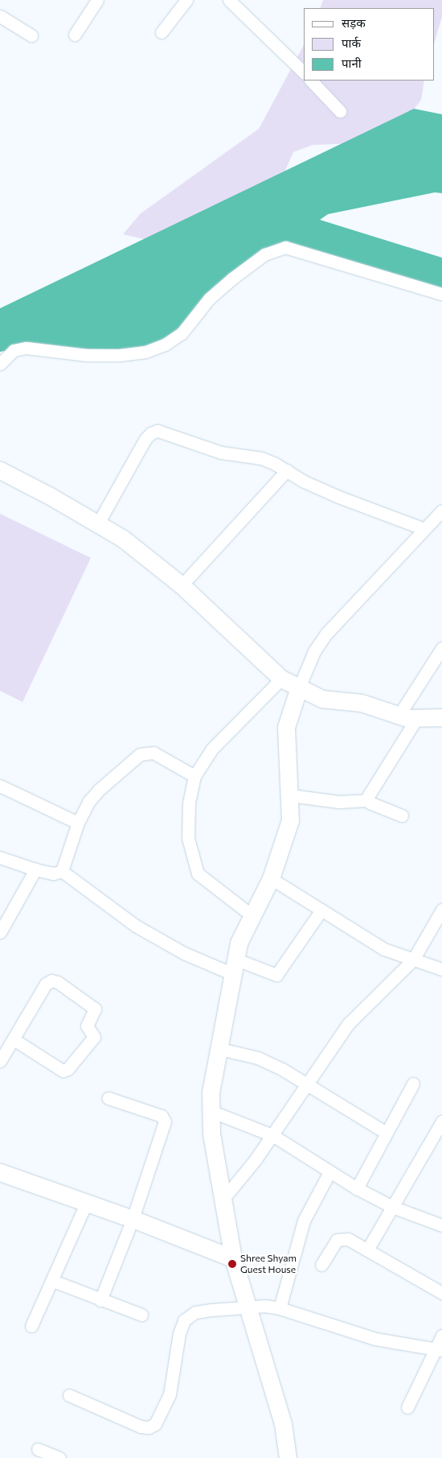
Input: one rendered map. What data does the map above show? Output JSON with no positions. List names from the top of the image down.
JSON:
{
  "places": ["Shree Shyam Guest House"],
  "legend": ["सड़क", "पार्क", "पानी"]
}
